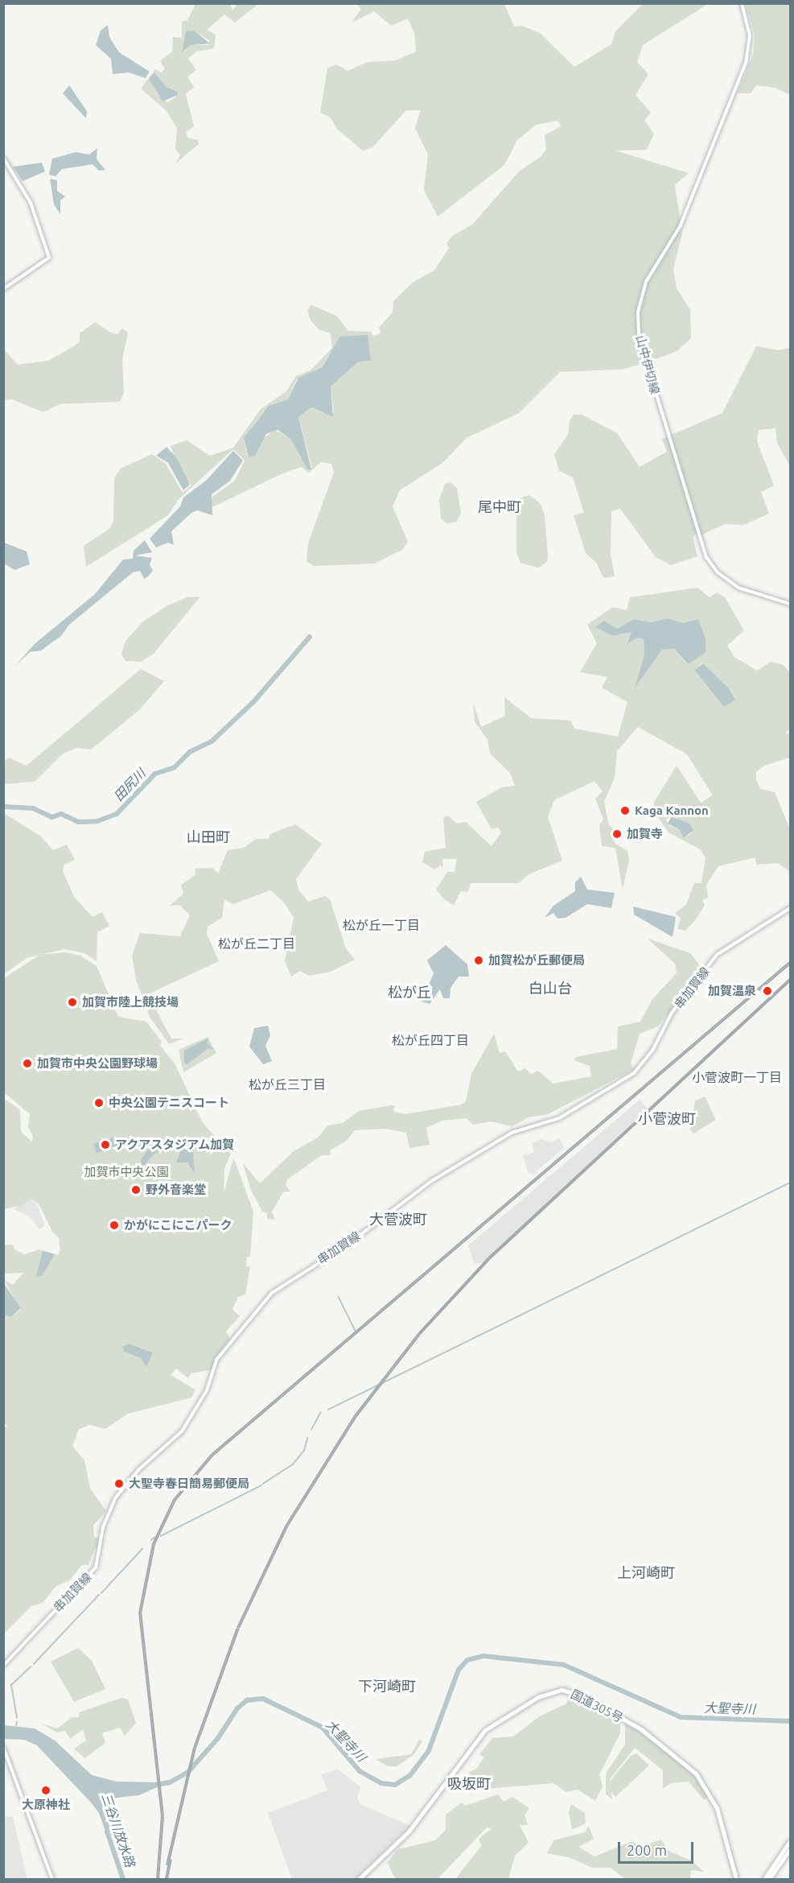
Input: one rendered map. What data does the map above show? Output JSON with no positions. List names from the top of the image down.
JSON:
{
  "streets": {
    "highway": ["国道305号"],
    "main road": ["山中伊切線", "串加賀線"]
  },
  "districts": [
    "尾中町",
    "山田町",
    "松が丘一丁目",
    "松が丘二丁目",
    "白山台",
    "松が丘",
    "松が丘四丁目",
    "小菅波町一丁目",
    "松が丘三丁目",
    "小菅波町",
    "大菅波町",
    "上河崎町",
    "下河崎町",
    "吸坂町"
  ],
  "water": ["田尻川", "大聖寺川", "三谷川放水路"],
  "parks": ["加賀市中央公園"],
  "places": [
    "Kaga Kannon",
    "加賀寺",
    "加賀松が丘郵便局",
    "加賀温泉",
    "加賀市陸上競技場",
    "加賀市中央公園野球場",
    "中央公園テニスコート",
    "アクアスタジアム加賀",
    "野外音楽堂",
    "かがにこにこパーク",
    "大聖寺春日簡易郵便局",
    "大原神社"
  ],
  "scale_bar": "200 m"
}
